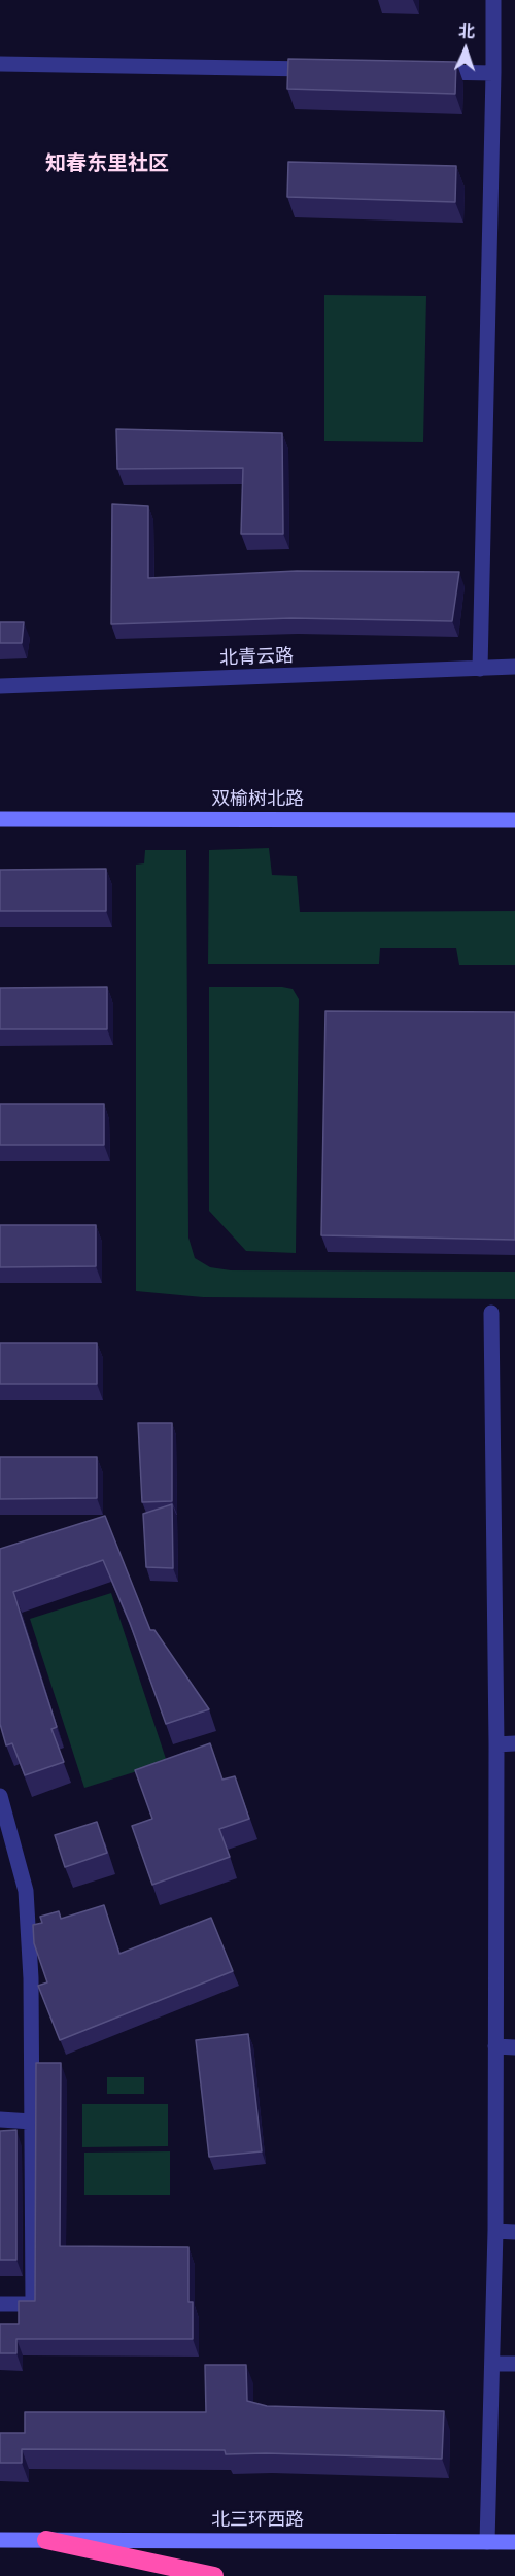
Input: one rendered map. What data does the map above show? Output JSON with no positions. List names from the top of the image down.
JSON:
{
  "streets": {
    "street": ["北青云路", "双榆树北路", "北三环西路"]
  },
  "districts": ["知春东里社区"],
  "north": "top"
}
